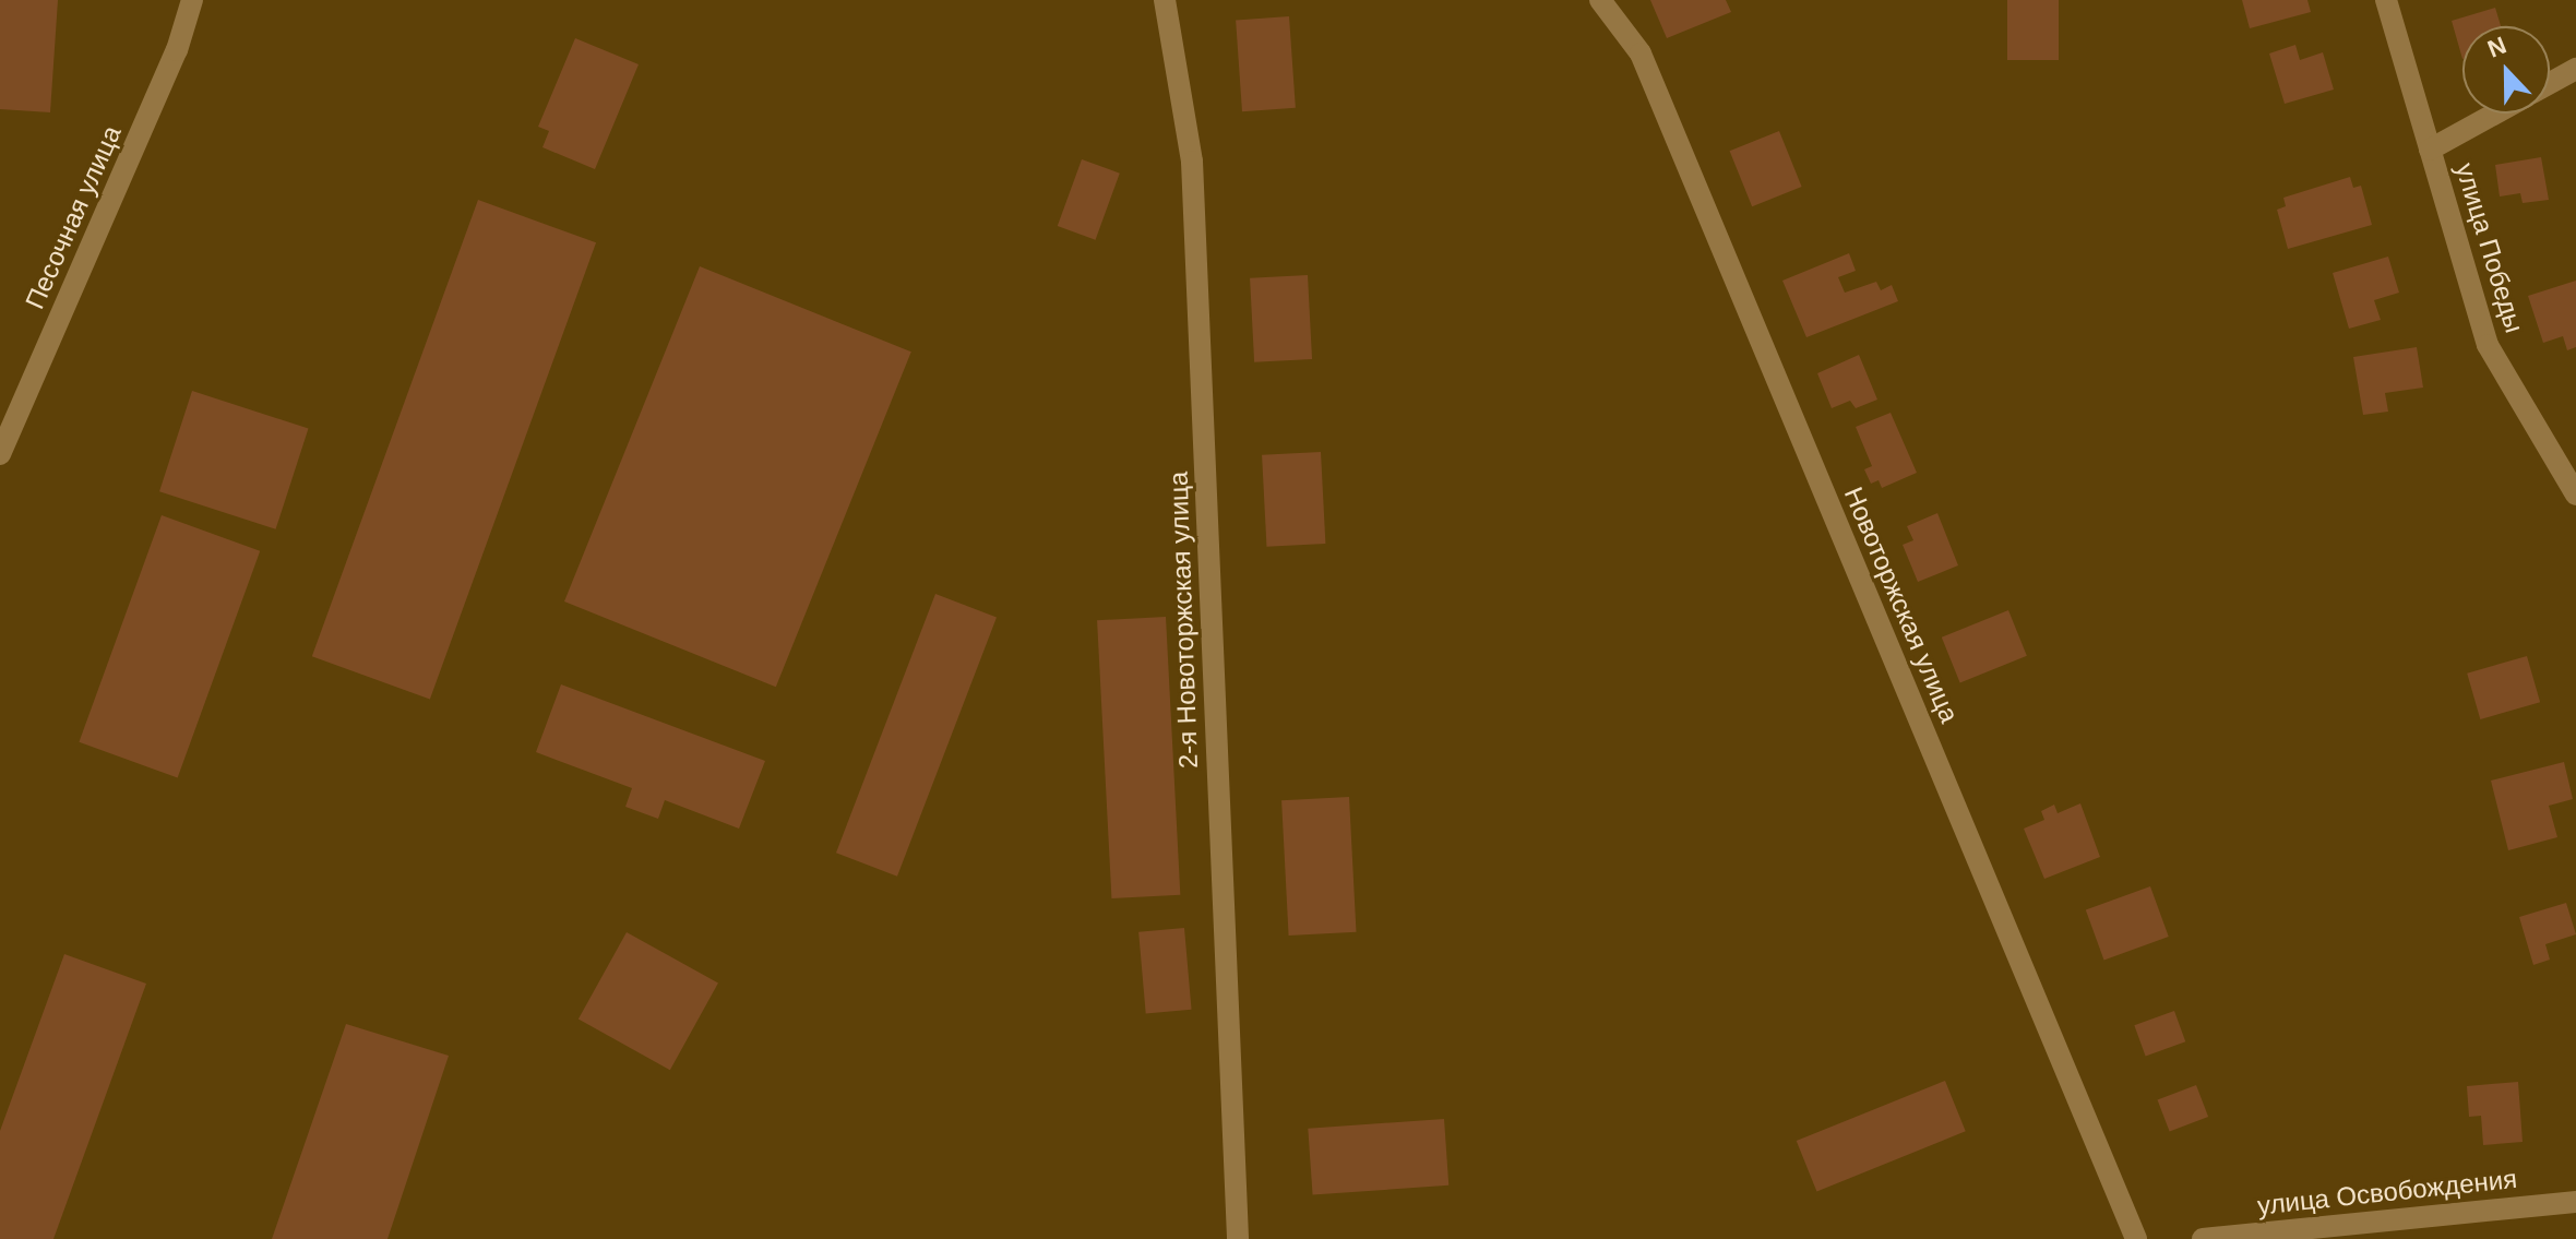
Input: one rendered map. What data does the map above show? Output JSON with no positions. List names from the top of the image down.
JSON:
{
  "streets": {
    "street": [
      "Песочная улица",
      "улица Победы",
      "Новоторжская улица",
      "2-я Новоторжская улица",
      "улица Освобождения"
    ]
  },
  "north": "top"
}
